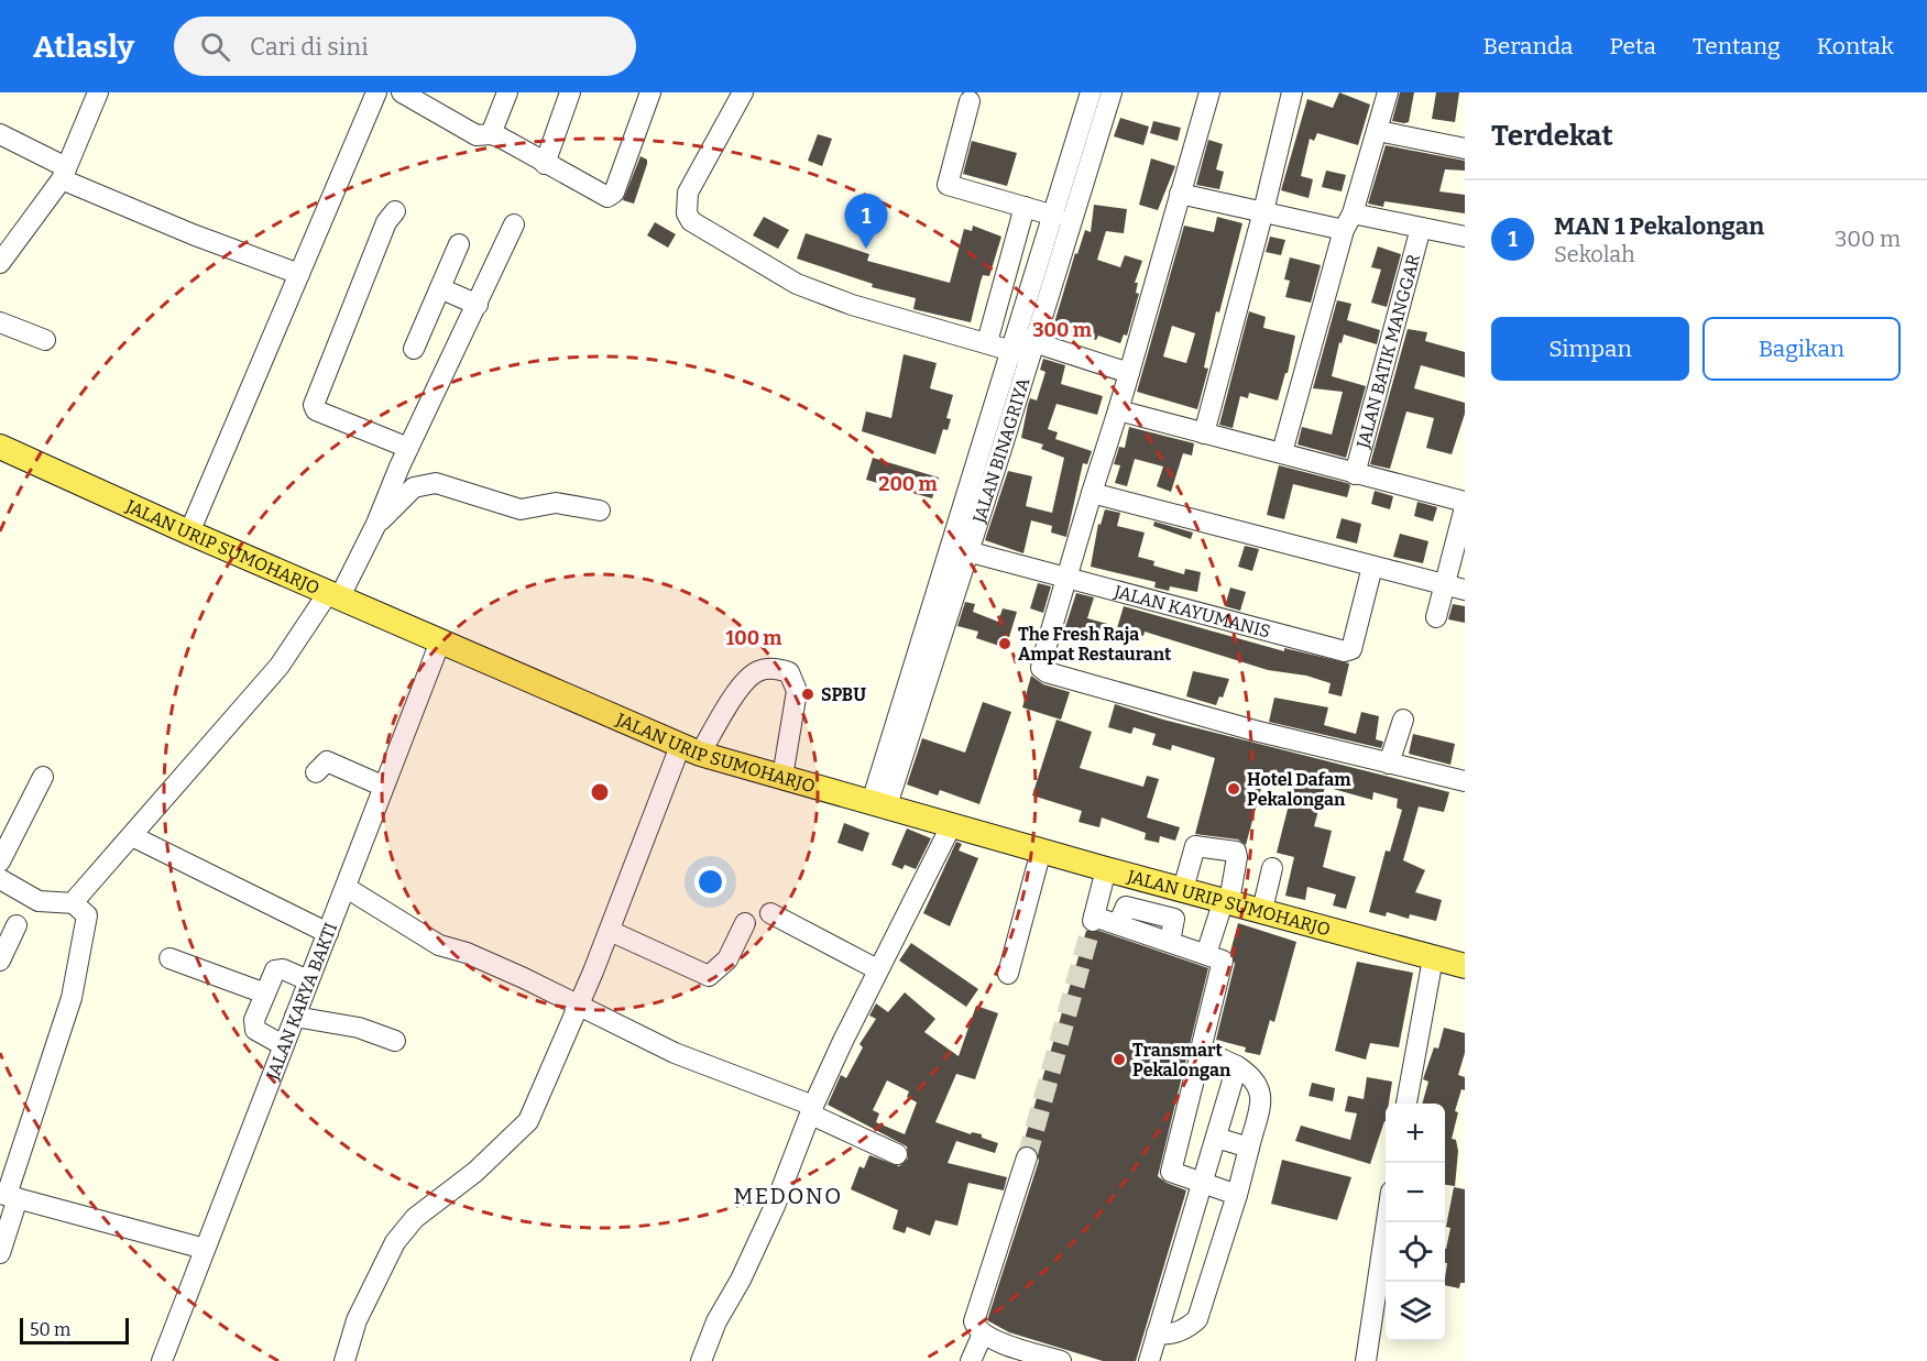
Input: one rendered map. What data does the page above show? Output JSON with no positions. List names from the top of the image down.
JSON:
{
  "streets": {
    "main road": ["JALAN URIP SUMOHARJO"],
    "street": [
      "JALAN BATIK MANGGAR",
      "JALAN BINAGRIYA",
      "JALAN KAYUMANIS",
      "JALAN KARYA BAKTI"
    ]
  },
  "crossings": [
    ["JALAN BINAGRIYA", "JALAN URIP SUMOHARJO"],
    ["JALAN BINAGRIYA", "JALAN KAYUMANIS"],
    ["JALAN URIP SUMOHARJO", "JALAN KARYA BAKTI"]
  ],
  "districts": ["MEDONO"],
  "places": [
    "The Fresh Raja Ampat Restaurant",
    "SPBU",
    "Hotel Dafam Pekalongan",
    "Transmart Pekalongan"
  ],
  "scale_bar": "50 m",
  "page": {
    "header": "Atlasly",
    "search": "Cari di sini",
    "nav": [
      "Beranda",
      "Peta",
      "Tentang",
      "Kontak"
    ],
    "heading": "Terdekat",
    "list": [
      {
        "mark": "1",
        "name": "MAN 1 Pekalongan",
        "note": "Sekolah",
        "value": "300 m"
      }
    ],
    "pins": "1",
    "buttons": ["Simpan", "Bagikan"],
    "map_buttons": ["+", "−"],
    "scale": "50 m"
  },
  "rings": ["300 m", "200 m", "100 m"]
}
